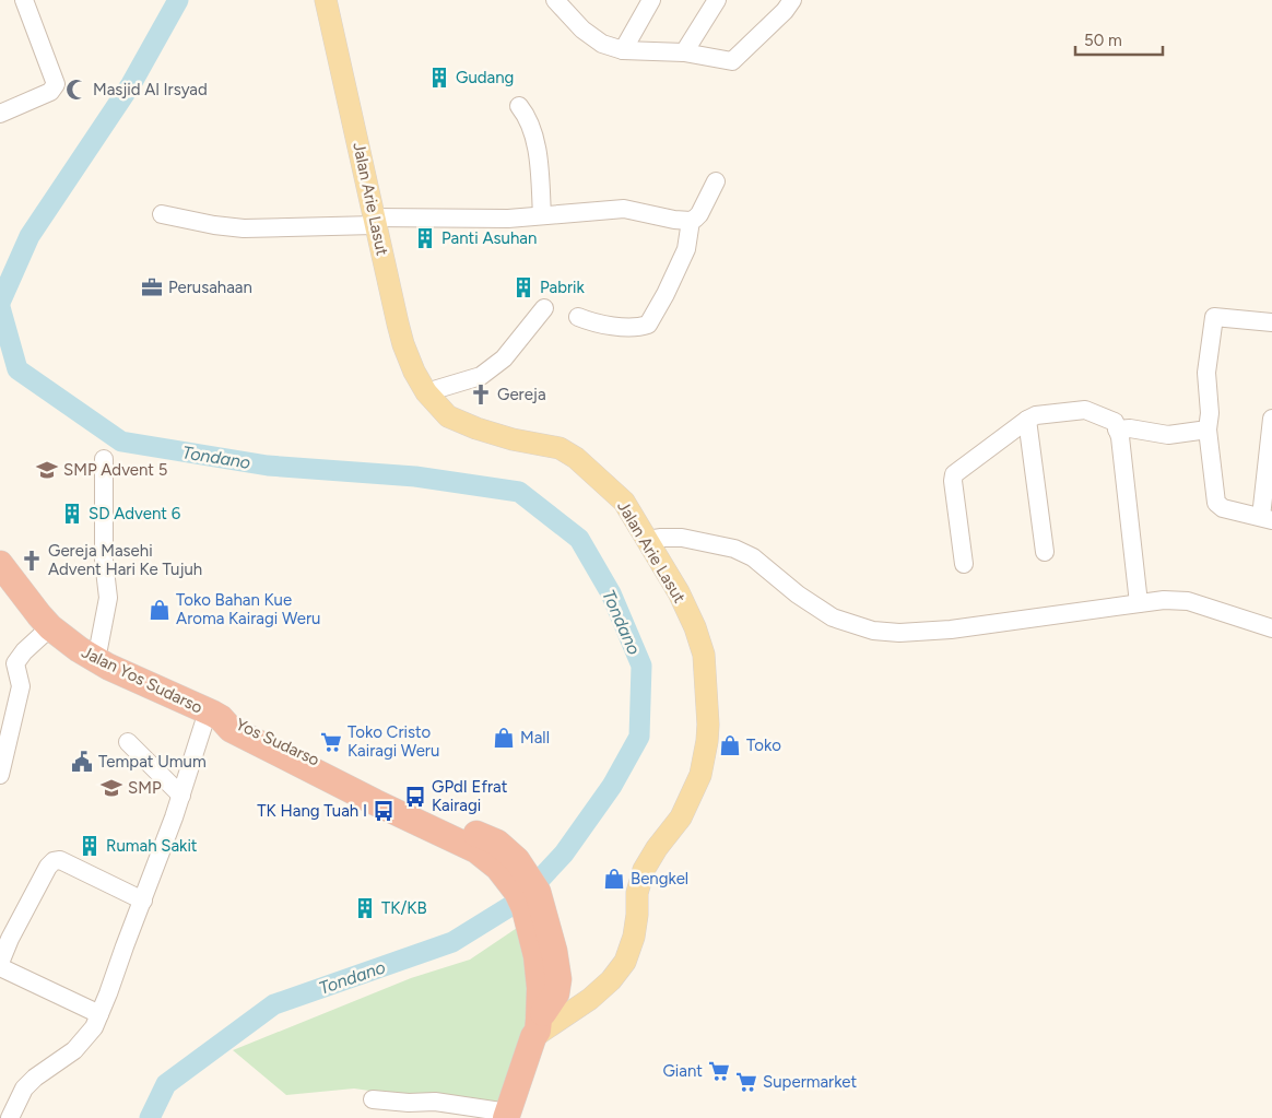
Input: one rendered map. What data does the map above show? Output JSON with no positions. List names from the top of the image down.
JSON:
{
  "streets": {
    "highway": ["Jalan Yos Sudarso", "Yos Sudarso"],
    "main road": ["Jalan Arie Lasut"]
  },
  "crossings": [
    ["Jalan Arie Lasut", "Yos Sudarso"],
    ["Jalan Yos Sudarso", "Yos Sudarso"]
  ],
  "water": ["Tondano"],
  "places": {
    "building": [
      "Gudang",
      "Panti Asuhan",
      "Pabrik",
      "SD Advent 6",
      "Rumah Sakit",
      "TK/KB"
    ],
    "mosque": ["Masjid Al Irsyad"],
    "office": ["Perusahaan"],
    "church": ["Gereja", "Gereja Masehi Advent Hari Ke Tujuh"],
    "school or university": ["SMP Advent 5", "SMP"],
    "shop": [
      "Toko Bahan Kue Aroma Kairagi Weru",
      "Mall",
      "Toko",
      "Bengkel"
    ],
    "supermarket": ["Toko Cristo Kairagi Weru", "Giant", "Supermarket"],
    "public building": ["Tempat Umum"],
    "bus stop": ["GPdI Efrat Kairagi", "TK Hang Tuah I"]
  },
  "scale_bar": "50 m"
}
